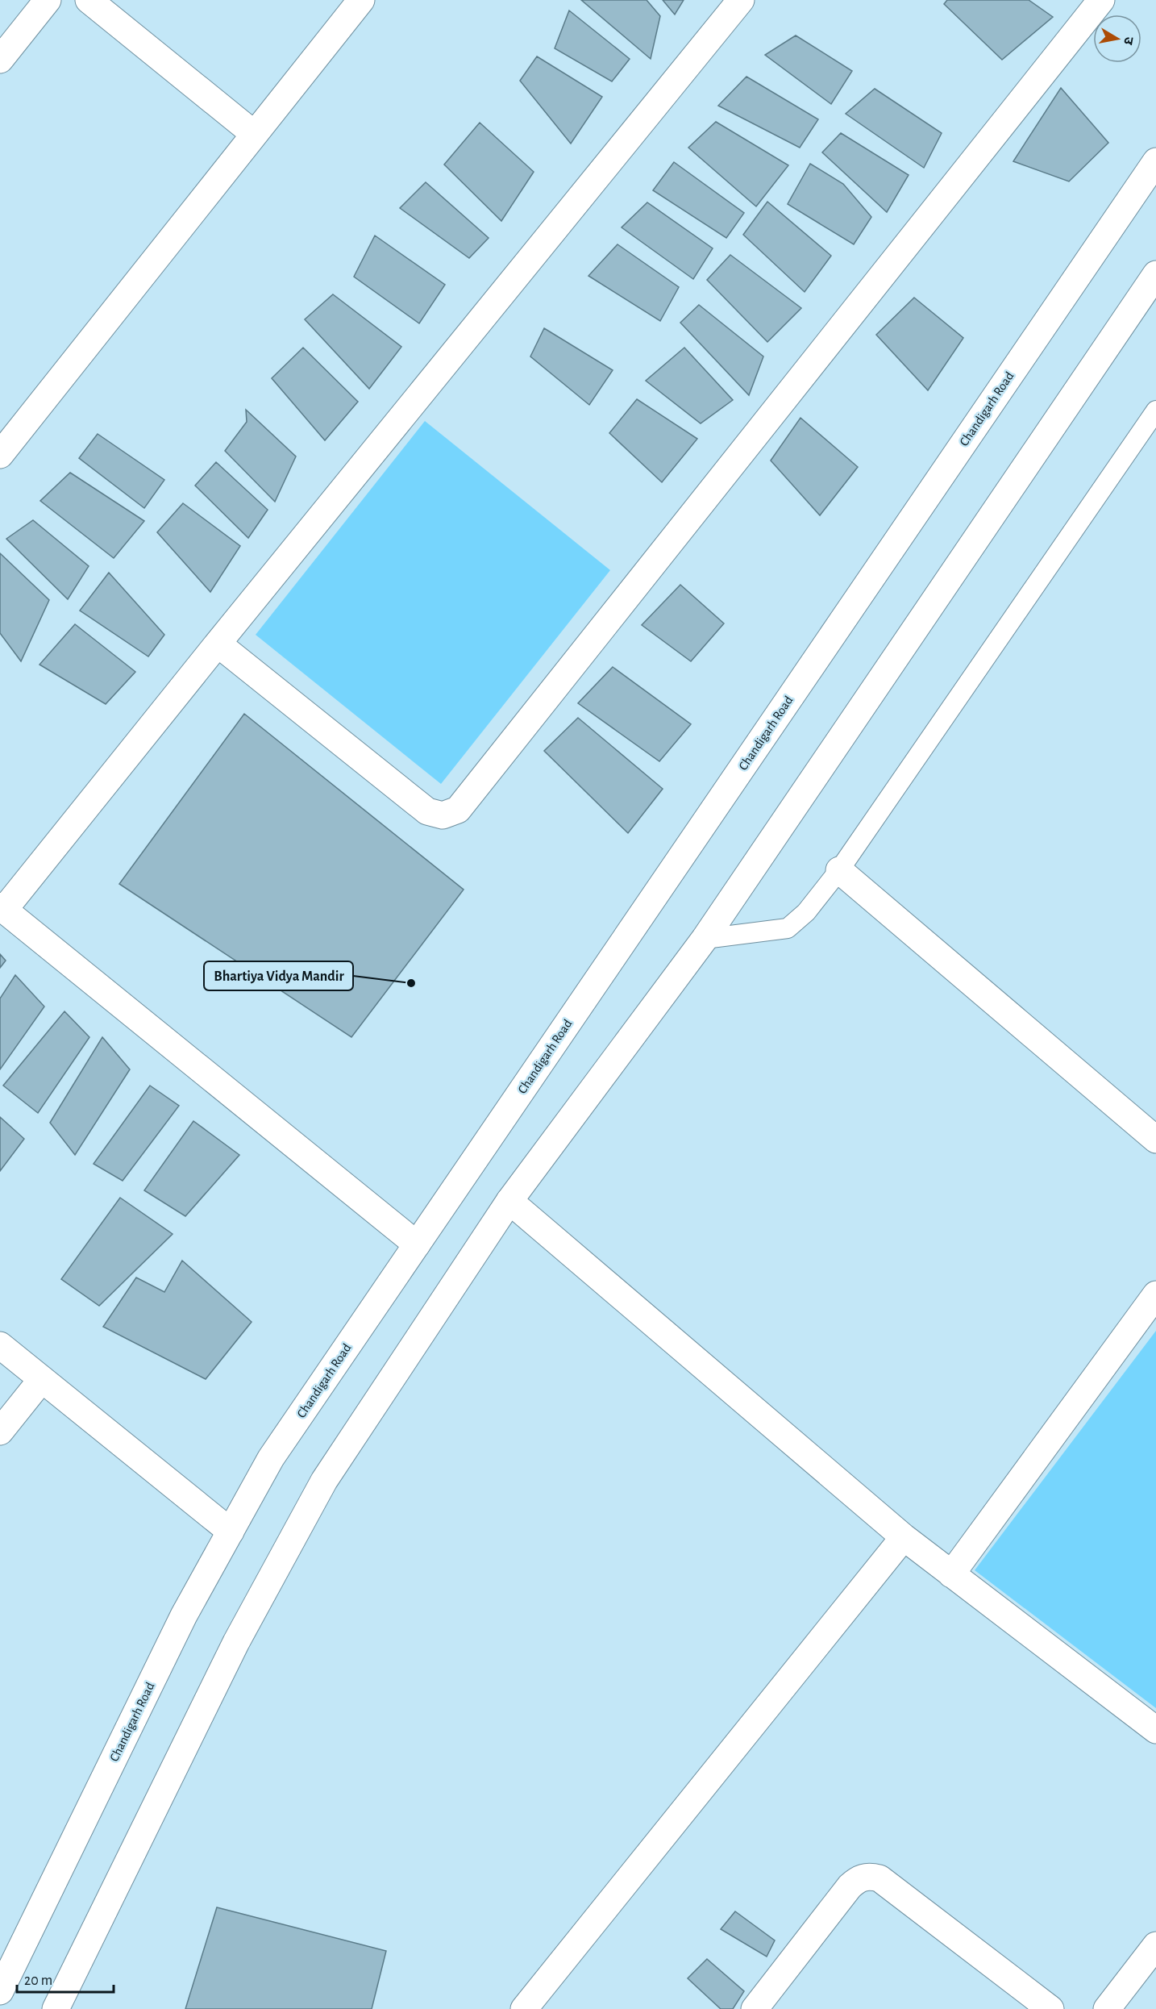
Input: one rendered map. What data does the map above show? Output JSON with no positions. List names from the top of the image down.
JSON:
{
  "streets": {
    "street": ["Chandigarh Road"]
  },
  "places": ["Bhartiya Vidya Mandir"],
  "scale_bar": "20 m",
  "north": "right"
}
